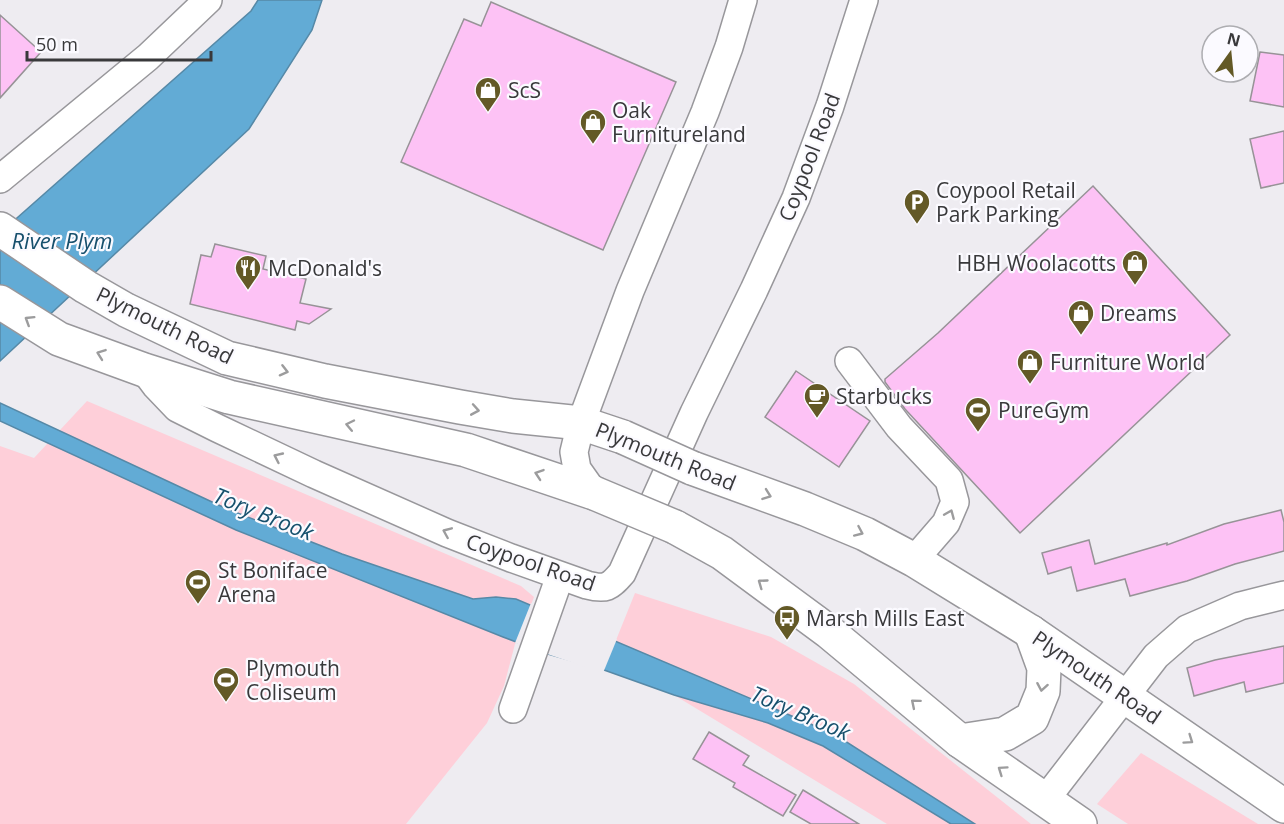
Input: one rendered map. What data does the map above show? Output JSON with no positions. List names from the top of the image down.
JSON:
{
  "streets": {
    "main road": ["Plymouth Road"],
    "street": ["Coypool Road"]
  },
  "crossings": [
    ["Coypool Road", "Plymouth Road"]
  ],
  "one_way": ["Coypool Road"],
  "water": ["River Plym", "Tory Brook"],
  "places": {
    "shop": [
      "ScS",
      "Oak Furnitureland",
      "HBH Woolacotts",
      "Dreams",
      "Furniture World"
    ],
    "parking": ["Coypool Retail Park Parking"],
    "restaurant": ["McDonald's"],
    "cafe": ["Starbucks"],
    "sports": ["PureGym", "St Boniface Arena", "Plymouth Coliseum"],
    "bus stop": ["Marsh Mills East"]
  },
  "scale_bar": "50 m",
  "north": "top"
}
